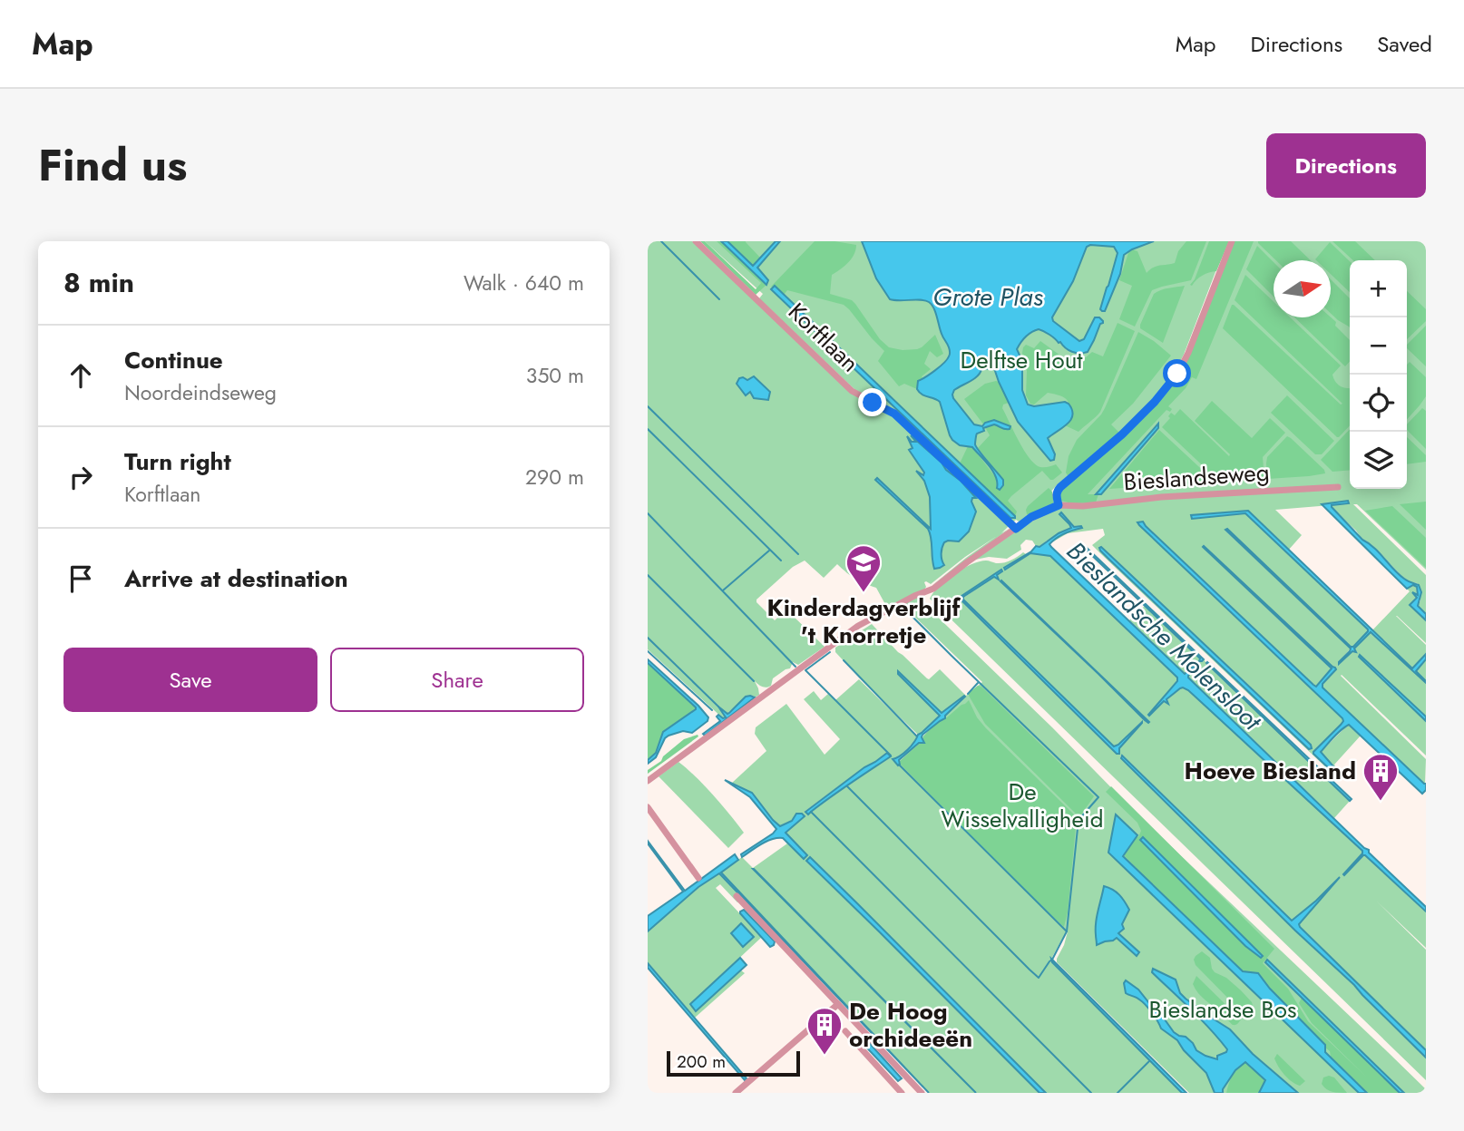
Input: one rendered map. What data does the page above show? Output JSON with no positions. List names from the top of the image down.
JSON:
{
  "streets": {
    "street": ["Korftlaan", "Bieslandseweg"]
  },
  "water": ["Grote Plas", "Bieslandsche Molensloot"],
  "parks": ["Delftse Hout", "De Wisselvalligheid", "Bieslandse Bos"],
  "places": {
    "school or university": ["Kinderdagverblijf 't Knorretje"],
    "building": ["Hoeve Biesland", "De Hoog orchideeën"]
  },
  "scale_bar": "200 m",
  "north": "right",
  "page": {
    "header": "Map",
    "nav": ["Map", "Directions", "Saved"],
    "title": "Find us",
    "buttons": [
      "Directions",
      ["Save", "Share"]
    ],
    "heading": ["8 min", "Walk · 640 m"],
    "map_buttons": ["+", "−"],
    "list": [
      ["Continue", "Noordeindseweg", "350 m"],
      ["Turn right", "Korftlaan", "290 m"],
      "Arrive at destination"
    ],
    "scale": "200 m"
  }
}
